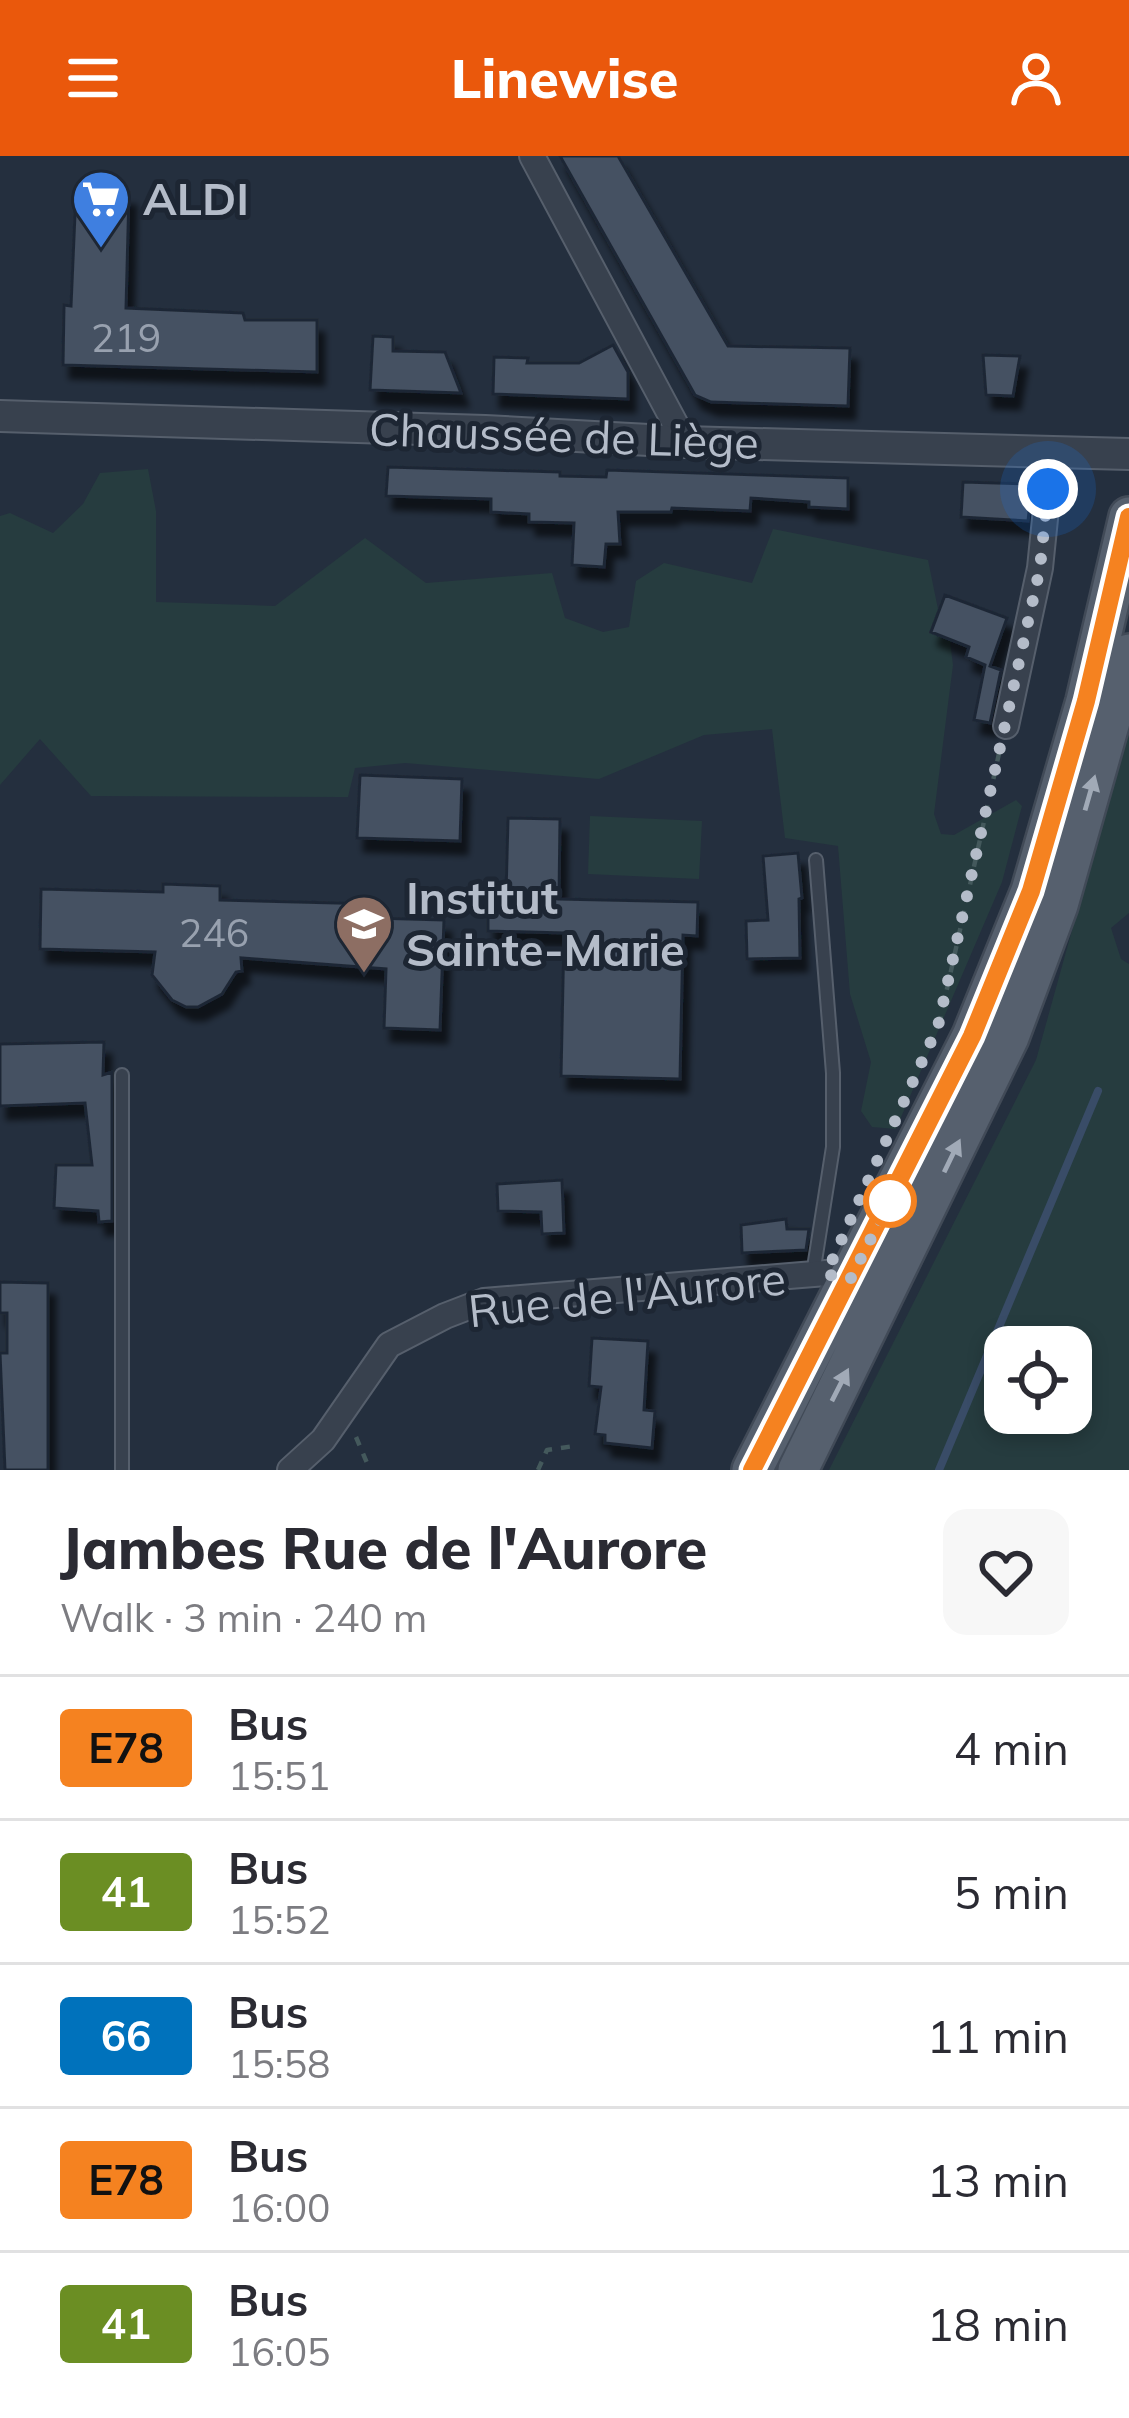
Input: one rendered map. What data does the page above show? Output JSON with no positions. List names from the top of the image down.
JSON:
{
  "streets": {
    "street": ["Chaussée de Liège", "Rue de l'Aurore"]
  },
  "places": {
    "supermarket": ["ALDI"],
    "school or university": ["Institut Sainte-Marie"]
  },
  "lines": ["bus line E78"],
  "house_numbers": ["219", "246"],
  "page": {
    "header": "Linewise",
    "heading": ["Jambes Rue de l'Aurore", "Walk · 3 min · 240 m"],
    "list": [
      {
        "mark": "E78",
        "name": "Bus",
        "note": "15:51",
        "value": "4 min"
      },
      {
        "mark": "41",
        "name": "Bus",
        "note": "15:52",
        "value": "5 min"
      },
      {
        "mark": "66",
        "name": "Bus",
        "note": "15:58",
        "value": "11 min"
      },
      {
        "mark": "E78",
        "name": "Bus",
        "note": "16:00",
        "value": "13 min"
      },
      {
        "mark": "41",
        "name": "Bus",
        "note": "16:05",
        "value": "18 min"
      }
    ]
  }
}
